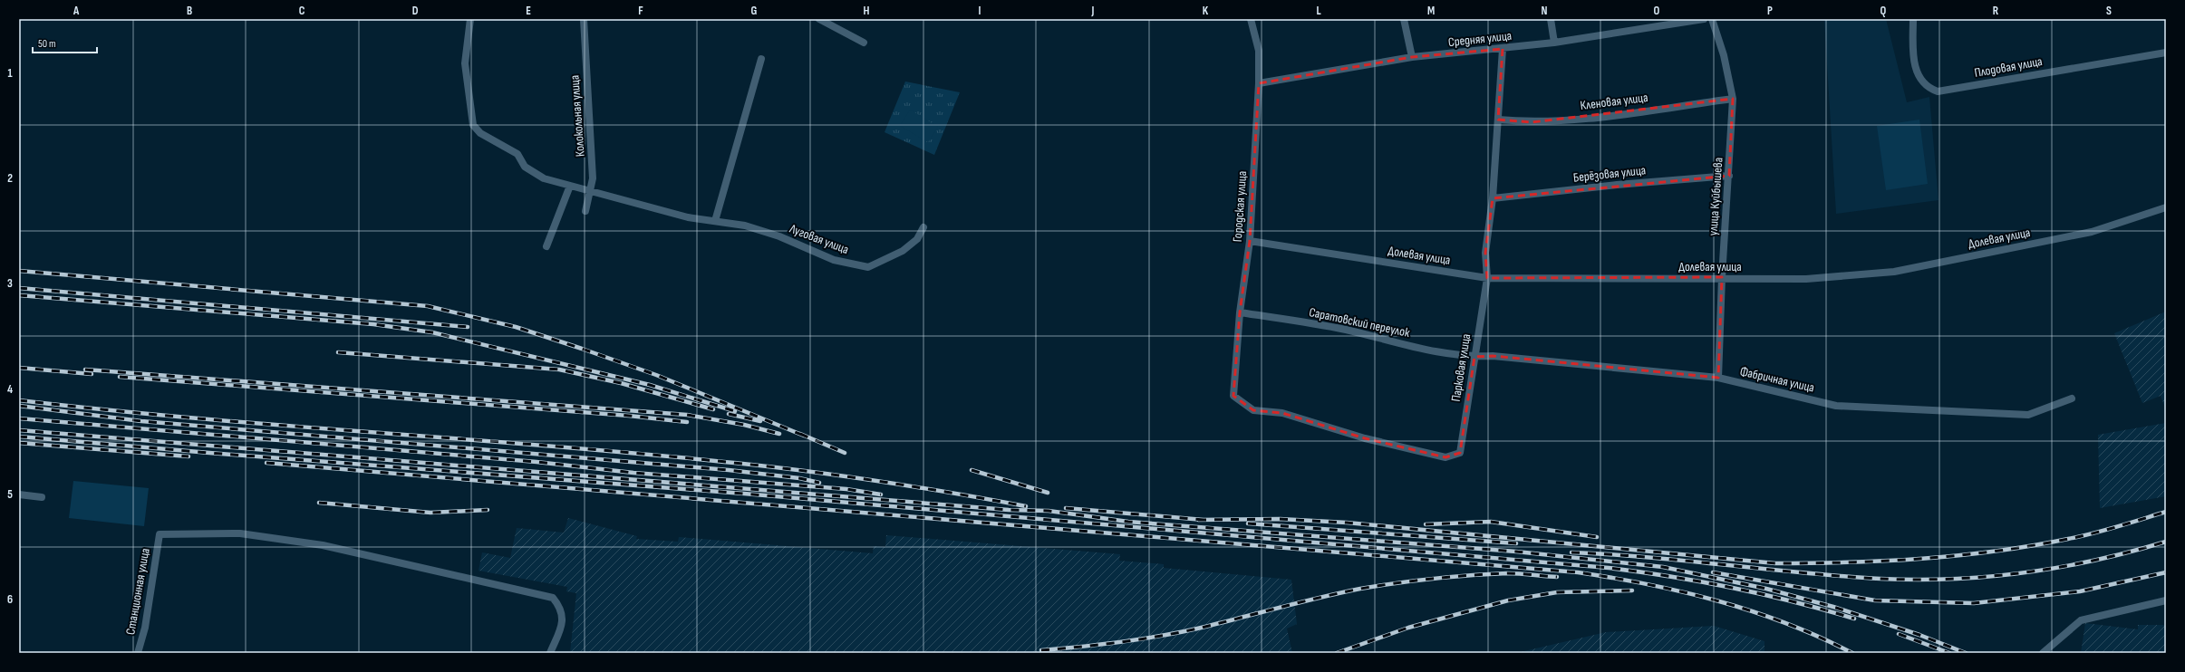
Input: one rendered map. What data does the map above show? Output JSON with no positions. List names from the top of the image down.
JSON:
{
  "streets": {
    "street": [
      "Средняя улица",
      "Плодовая улица",
      "Кленовая улица",
      "Колокольная улица",
      "Берёзовая улица",
      "улица Куйбышева",
      "Городская улица",
      "Долевая улица",
      "Луговая улица",
      "Саратовский переулок",
      "Парковая улица",
      "Фабричная улица",
      "Станционная улица"
    ]
  },
  "crossings": [
    ["Средняя улица", "Городская улица"],
    ["Средняя улица", "Парковая улица"],
    ["Кленовая улица", "улица Куйбышева"],
    ["Кленовая улица", "Парковая улица"],
    ["Колокольная улица", "Луговая улица"],
    ["Берёзовая улица", "улица Куйбышева"],
    ["Берёзовая улица", "Парковая улица"],
    ["улица Куйбышева", "Долевая улица"],
    ["улица Куйбышева", "Фабричная улица"],
    ["Городская улица", "Долевая улица"],
    ["Городская улица", "Саратовский переулок"],
    ["Городская улица", "Парковая улица"],
    ["Долевая улица", "Парковая улица"],
    ["Саратовский переулок", "Парковая улица"],
    ["Саратовский переулок", "Фабричная улица"],
    ["Парковая улица", "Фабричная улица"]
  ],
  "scale_bar": "50 m",
  "grid": {
    "columns": [
      "A",
      "B",
      "C",
      "D",
      "E",
      "F",
      "G",
      "H",
      "I",
      "J",
      "K",
      "L",
      "M",
      "N",
      "O",
      "P",
      "Q",
      "R",
      "S"
    ],
    "rows": [
      "1",
      "2",
      "3",
      "4",
      "5",
      "6"
    ]
  }
}
